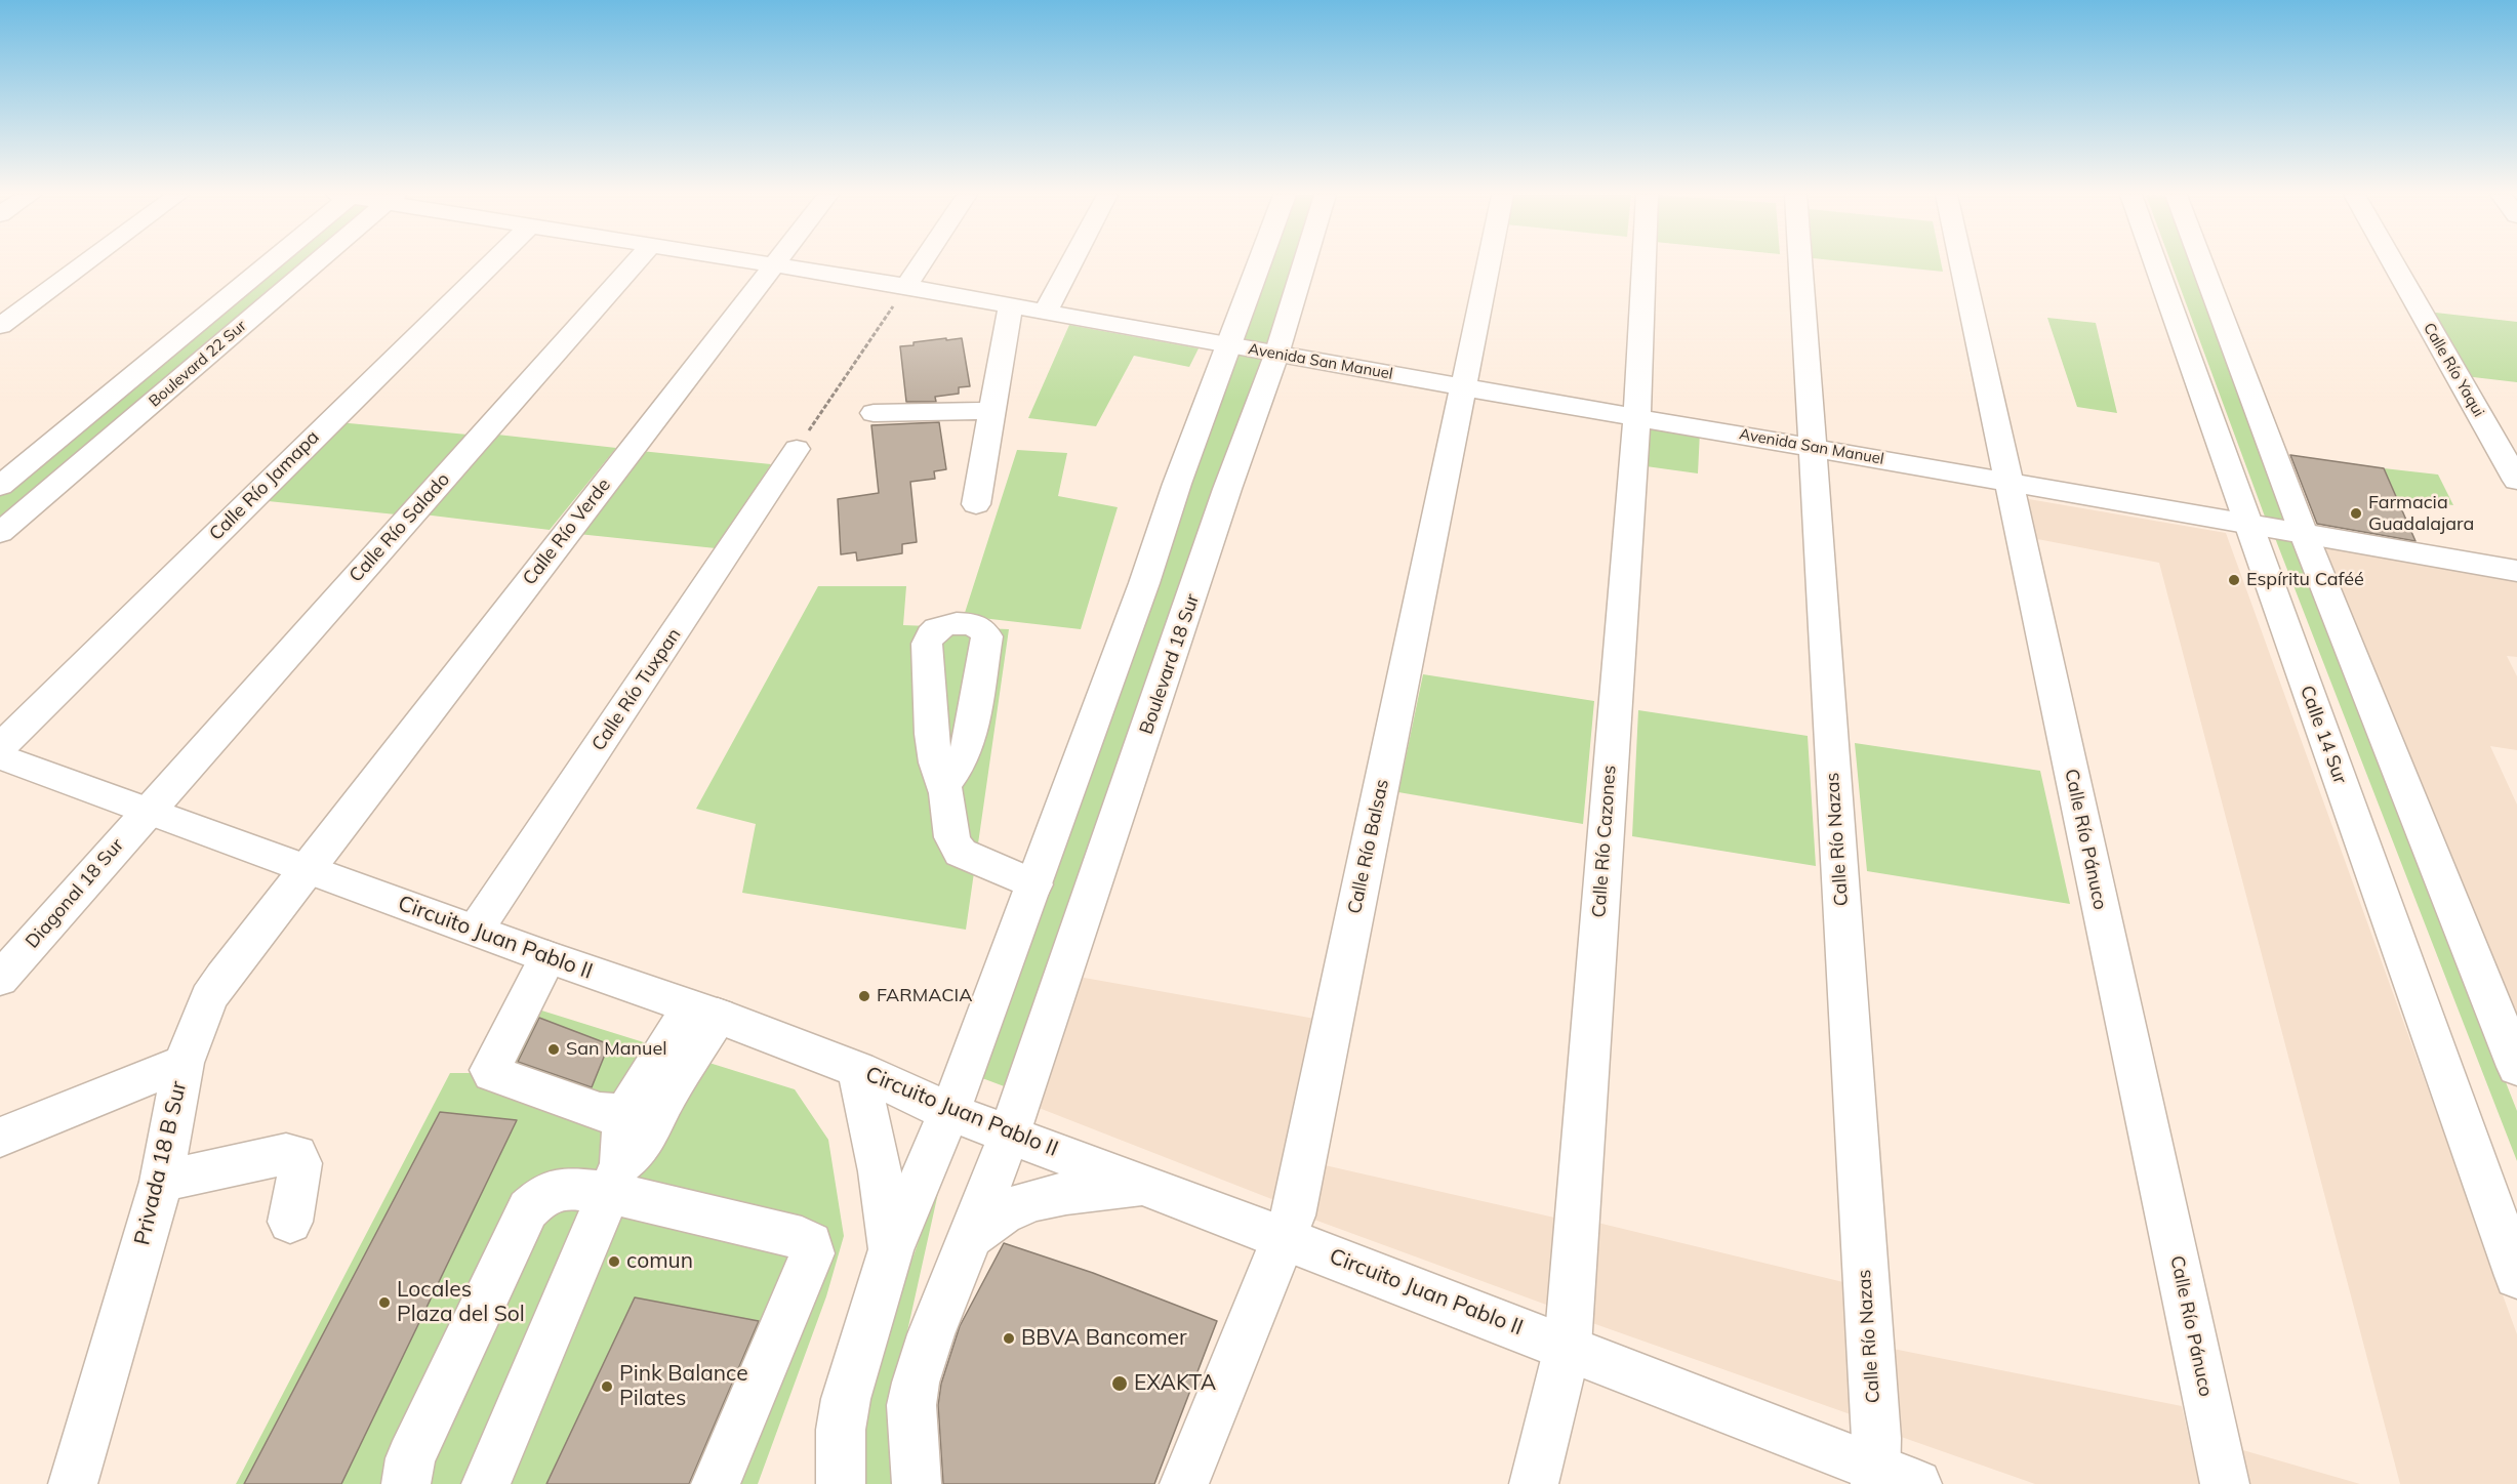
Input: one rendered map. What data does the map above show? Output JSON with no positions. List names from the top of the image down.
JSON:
{
  "streets": {
    "street": [
      "Avenida San Manuel",
      "Boulevard 22 Sur",
      "Calle Río Yaqui",
      "Calle Río Jamapa",
      "Calle Río Salado",
      "Calle Río Verde",
      "Boulevard 18 Sur",
      "Calle Río Tuxpan",
      "Calle 14 Sur",
      "Calle Río Nazas",
      "Calle Río Pánuco",
      "Calle Río Cazones",
      "Calle Río Balsas",
      "Diagonal 18 Sur",
      "Circuito Juan Pablo II",
      "Privada 18 B Sur"
    ]
  },
  "crossings": [
    ["Avenida San Manuel", "Calle Río Verde"],
    ["Avenida San Manuel", "Boulevard 18 Sur"],
    ["Avenida San Manuel", "Calle 14 Sur"],
    ["Avenida San Manuel", "Calle Río Nazas"],
    ["Avenida San Manuel", "Calle Río Pánuco"],
    ["Avenida San Manuel", "Calle Río Cazones"],
    ["Avenida San Manuel", "Calle Río Balsas"],
    ["Calle Río Salado", "Diagonal 18 Sur"],
    ["Calle Río Salado", "Circuito Juan Pablo II"],
    ["Calle Río Verde", "Circuito Juan Pablo II"],
    ["Calle Río Verde", "Privada 18 B Sur"],
    ["Boulevard 18 Sur", "Circuito Juan Pablo II"],
    ["Calle Río Tuxpan", "Circuito Juan Pablo II"],
    ["Calle Río Nazas", "Circuito Juan Pablo II"],
    ["Calle Río Cazones", "Circuito Juan Pablo II"],
    ["Calle Río Balsas", "Circuito Juan Pablo II"],
    ["Diagonal 18 Sur", "Circuito Juan Pablo II"],
    ["Circuito Juan Pablo II", "Privada 18 B Sur"]
  ],
  "places": [
    "Farmacia Guadalajara",
    "Espíritu Caféé",
    "FARMACIA",
    "San Manuel",
    "comun",
    "Locales Plaza del Sol",
    "BBVA Bancomer",
    "EXAKTA",
    "Pink Balance Pilates"
  ]
}
